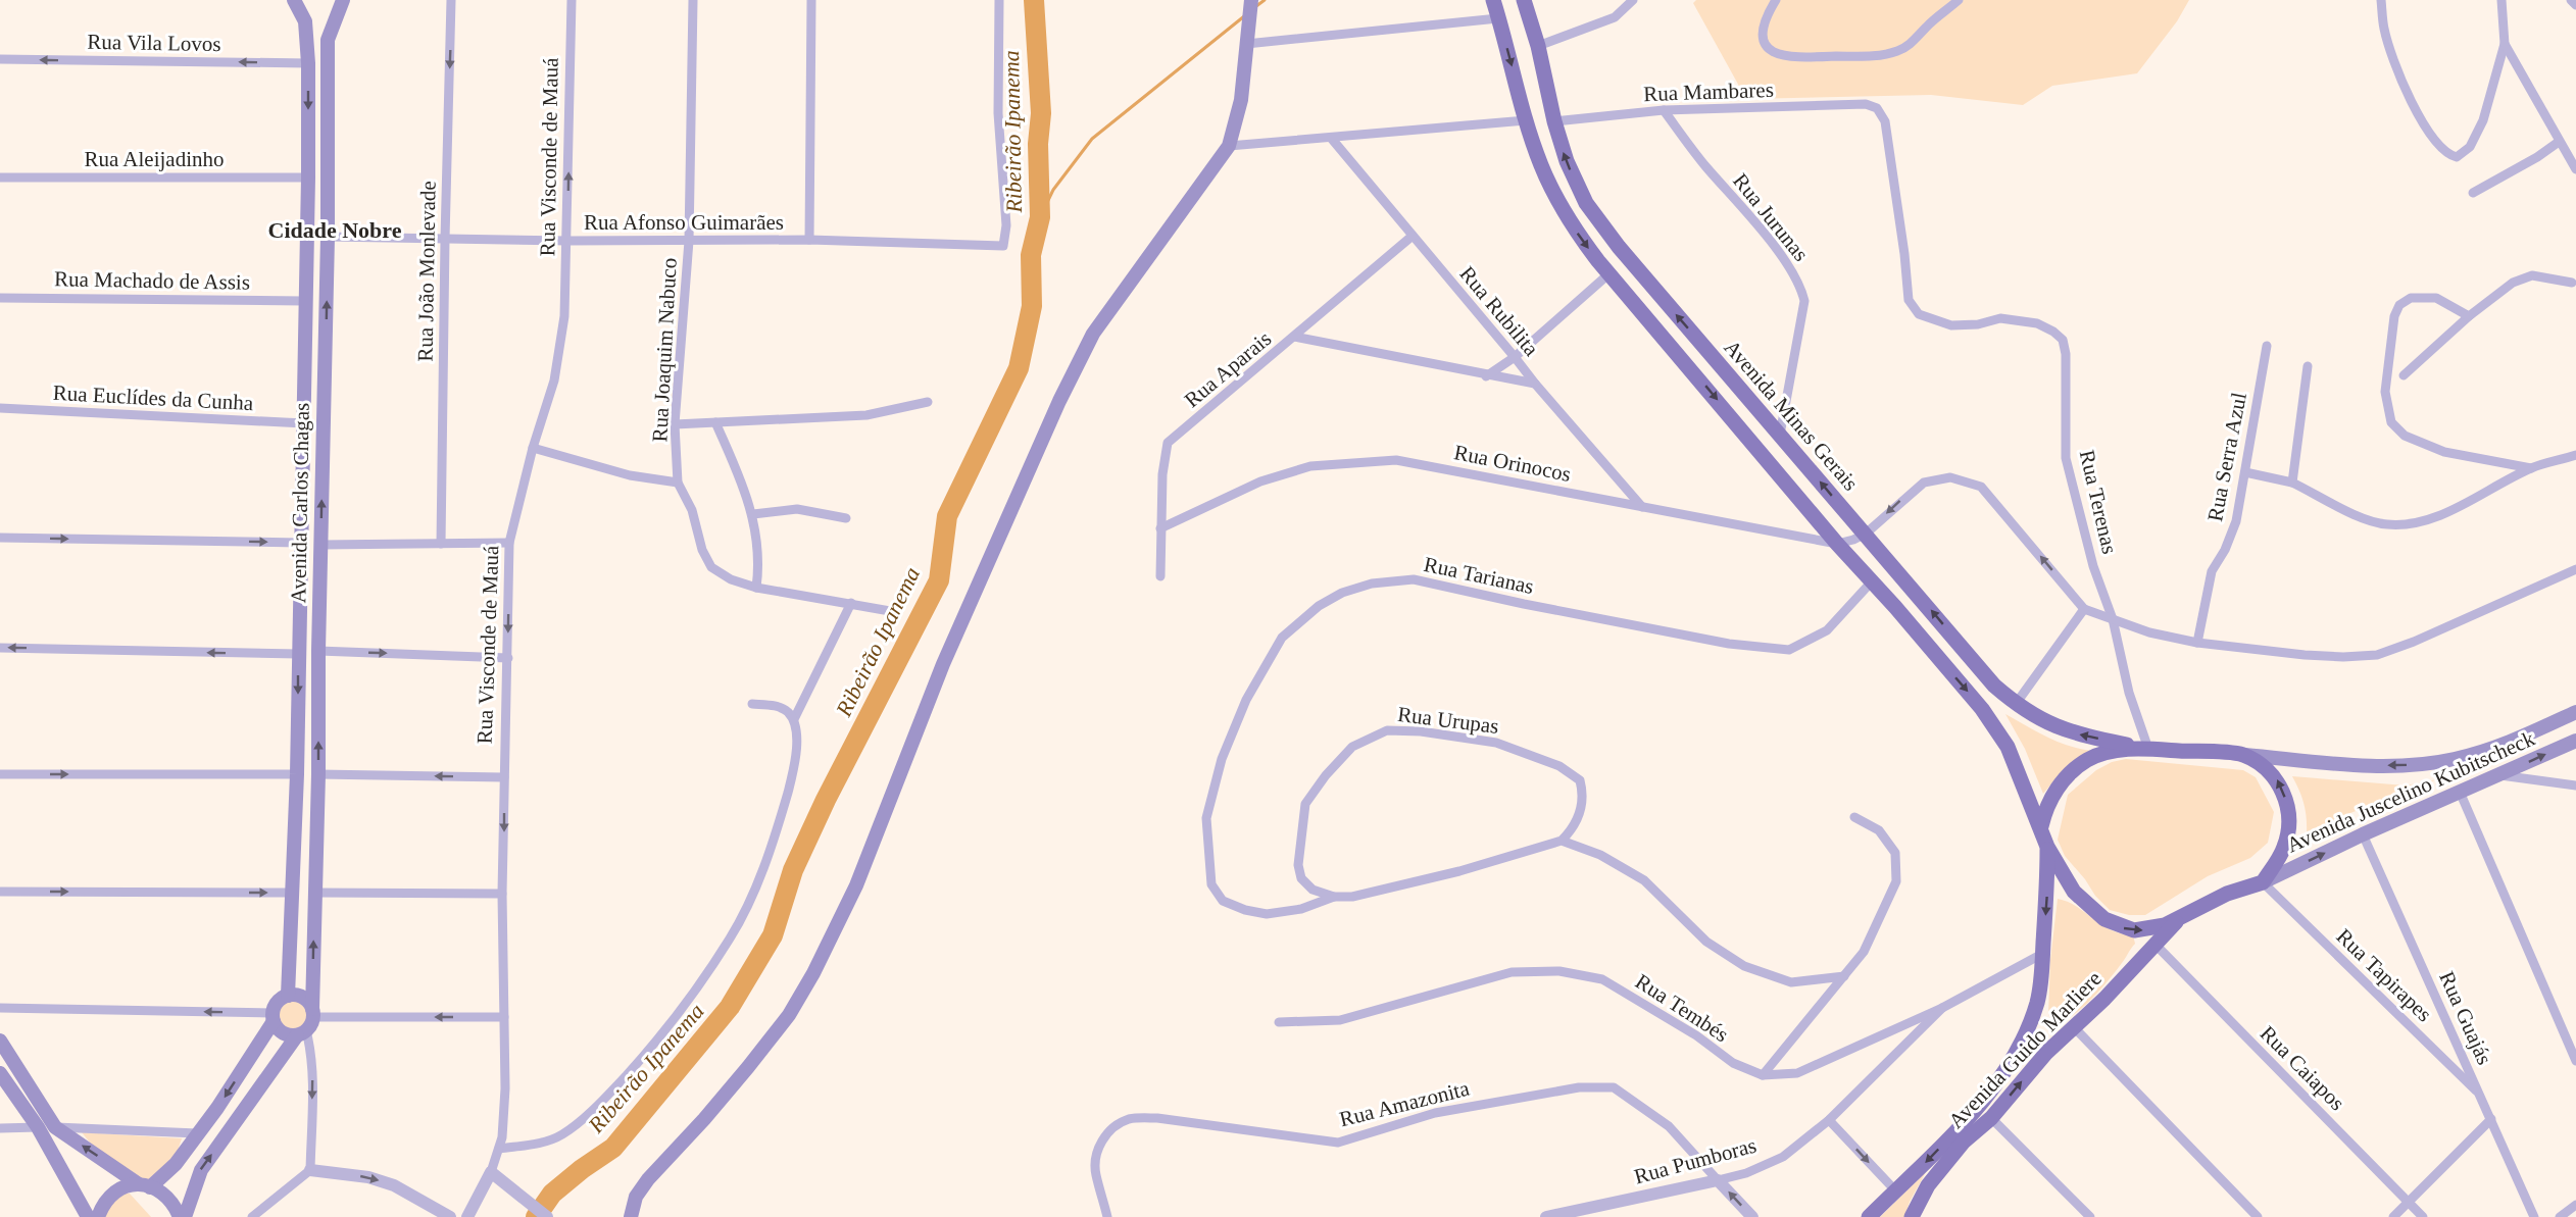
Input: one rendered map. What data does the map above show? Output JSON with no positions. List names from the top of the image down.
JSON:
{
  "streets": {
    "main road": [
      "Avenida Minas Gerais",
      "Avenida Carlos Chagas",
      "Avenida Juscelino Kubitscheck",
      "Avenida Guido Marliere"
    ],
    "street": [
      "Rua Vila Lovos",
      "Rua Mambares",
      "Rua Visconde de Mauá",
      "Rua Aleijadinho",
      "Rua Jurunas",
      "Rua Afonso Guimarães",
      "Rua João Monlevade",
      "Rua Machado de Assis",
      "Rua Rubilita",
      "Rua Joaquim Nabuco",
      "Rua Aparais",
      "Rua Euclídes da Cunha",
      "Rua Serra Azul",
      "Rua Orinocos",
      "Rua Terenas",
      "Rua Tarianas",
      "Rua Urupas",
      "Rua Tapirapes",
      "Rua Tembés",
      "Rua Guajás",
      "Rua Caiapos",
      "Rua Amazonita",
      "Rua Pumboras"
    ]
  },
  "crossings": [
    ["Rua Vila Lovos", "Avenida Carlos Chagas"],
    ["Rua Mambares", "Rua Jurunas"],
    ["Rua Mambares", "Avenida Minas Gerais"],
    ["Rua Mambares", "Rua Terenas"],
    ["Rua Visconde de Mauá", "Rua Afonso Guimarães"],
    ["Rua Aleijadinho", "Avenida Carlos Chagas"],
    ["Rua Jurunas", "Avenida Minas Gerais"],
    ["Rua Afonso Guimarães", "Rua João Monlevade"],
    ["Rua Afonso Guimarães", "Rua Joaquim Nabuco"],
    ["Rua Afonso Guimarães", "Avenida Carlos Chagas"],
    ["Rua Machado de Assis", "Avenida Carlos Chagas"],
    ["Rua Rubilita", "Rua Aparais"],
    ["Rua Rubilita", "Rua Orinocos"],
    ["Rua Aparais", "Rua Orinocos"],
    ["Rua Euclídes da Cunha", "Avenida Carlos Chagas"],
    ["Avenida Minas Gerais", "Rua Terenas"],
    ["Avenida Minas Gerais", "Avenida Juscelino Kubitscheck"],
    ["Avenida Minas Gerais", "Rua Tapirapes"],
    ["Avenida Minas Gerais", "Avenida Guido Marliere"],
    ["Rua Terenas", "Avenida Juscelino Kubitscheck"],
    ["Rua Terenas", "Rua Tapirapes"],
    ["Rua Terenas", "Avenida Guido Marliere"],
    ["Rua Tarianas", "Rua Urupas"],
    ["Avenida Juscelino Kubitscheck", "Rua Tapirapes"],
    ["Avenida Juscelino Kubitscheck", "Rua Guajás"],
    ["Avenida Juscelino Kubitscheck", "Avenida Guido Marliere"],
    ["Rua Tapirapes", "Rua Guajás"],
    ["Rua Tapirapes", "Avenida Guido Marliere"],
    ["Rua Tembés", "Avenida Guido Marliere"],
    ["Rua Tembés", "Rua Pumboras"],
    ["Avenida Guido Marliere", "Rua Caiapos"],
    ["Rua Amazonita", "Rua Pumboras"]
  ],
  "one_way": ["Rua Vila Lovos", "Rua João Monlevade"],
  "districts": ["Cidade Nobre"],
  "water": ["Ribeirão Ipanema"]
}
